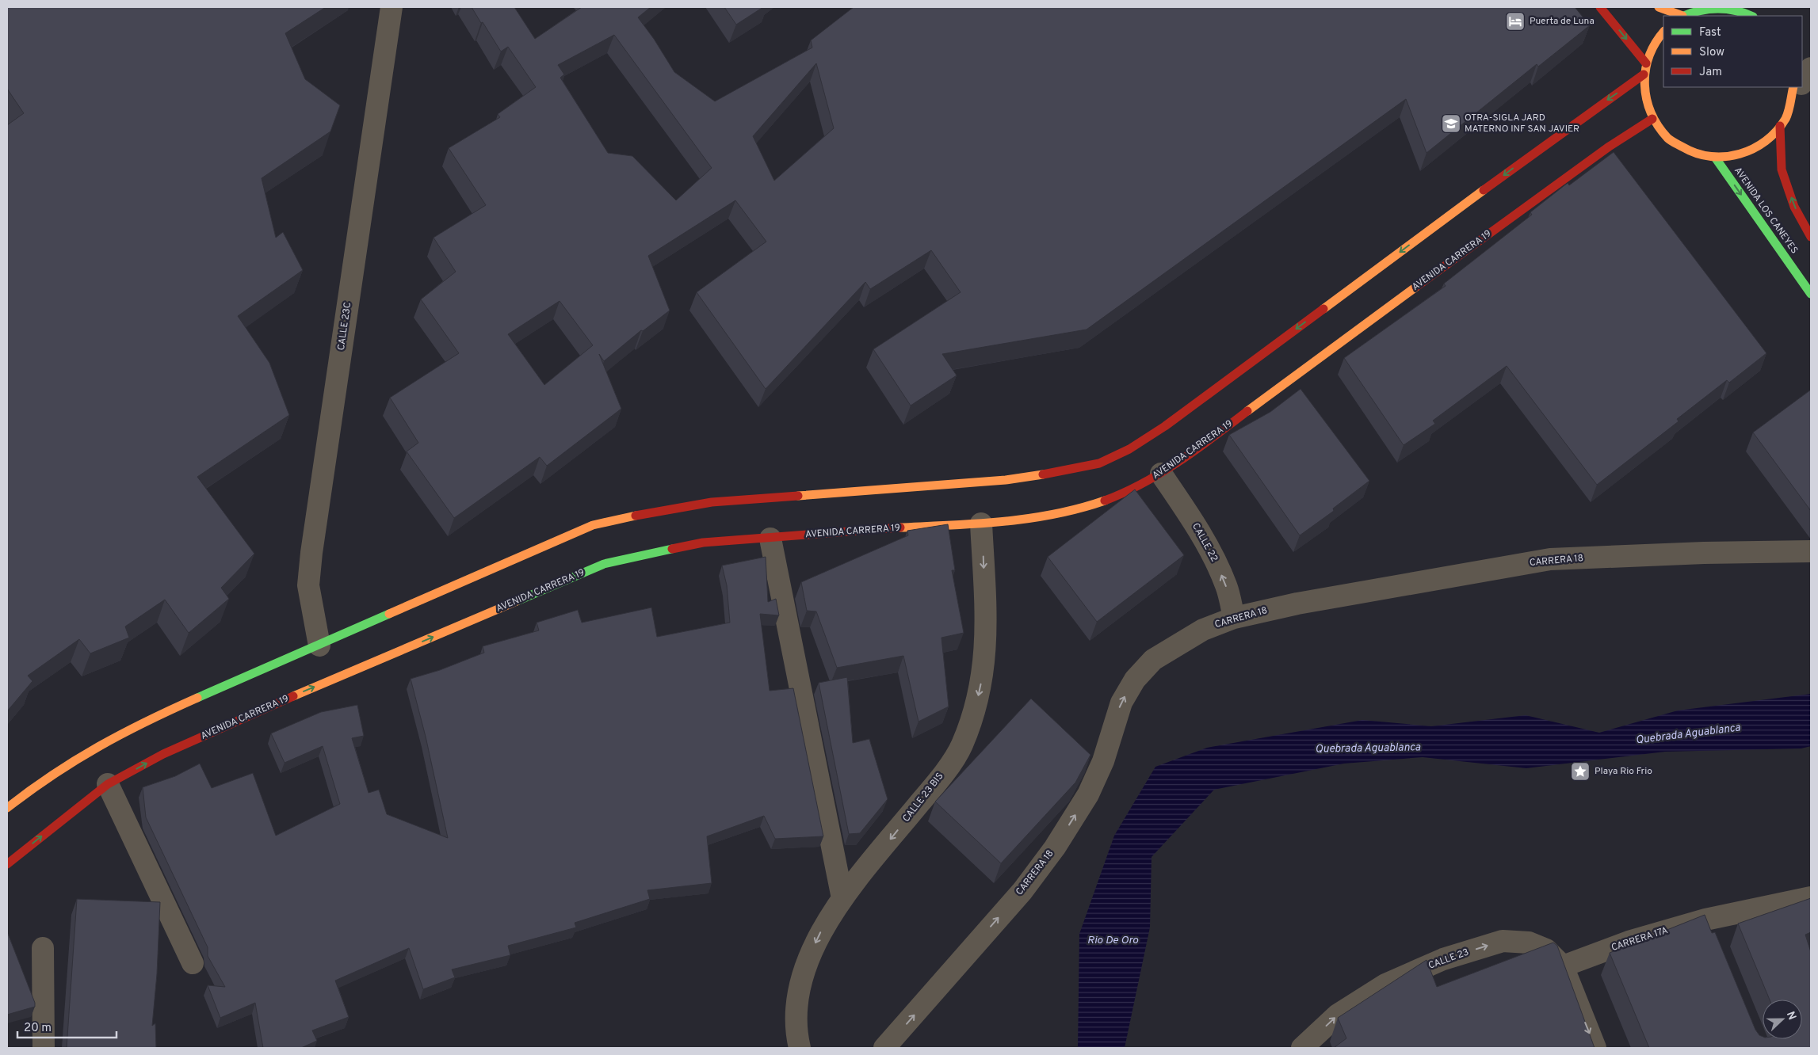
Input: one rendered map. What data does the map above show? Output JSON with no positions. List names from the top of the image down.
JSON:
{
  "streets": {
    "street": [
      "AVENIDA LOS CANEYES",
      "AVENIDA CARRERA 19",
      "CALLE 23C",
      "CALLE 22",
      "CARRERA 18",
      "CALLE 23 BIS",
      "CARRERA 17A",
      "CALLE 23"
    ]
  },
  "crossings": [
    ["AVENIDA CARRERA 19", "CALLE 22"],
    ["AVENIDA CARRERA 19", "CALLE 23 BIS"],
    ["CALLE 22", "CARRERA 18"],
    ["CARRERA 17A", "CALLE 23"]
  ],
  "one_way": [
    "CALLE 22",
    "CARRERA 18",
    "CALLE 23 BIS",
    "CALLE 23"
  ],
  "water": ["Quebrada Aguablanca", "Rio De Oro"],
  "places": {
    "hotel": ["Puerta de Luna"],
    "school or university": ["OTRA-SIGLA JARD MATERNO INF SAN JAVIER"],
    "place": ["Playa Rio Frio"]
  },
  "legend": ["Fast", "Slow", "Jam"],
  "scale_bar": "20 m",
  "north": "right"
}
